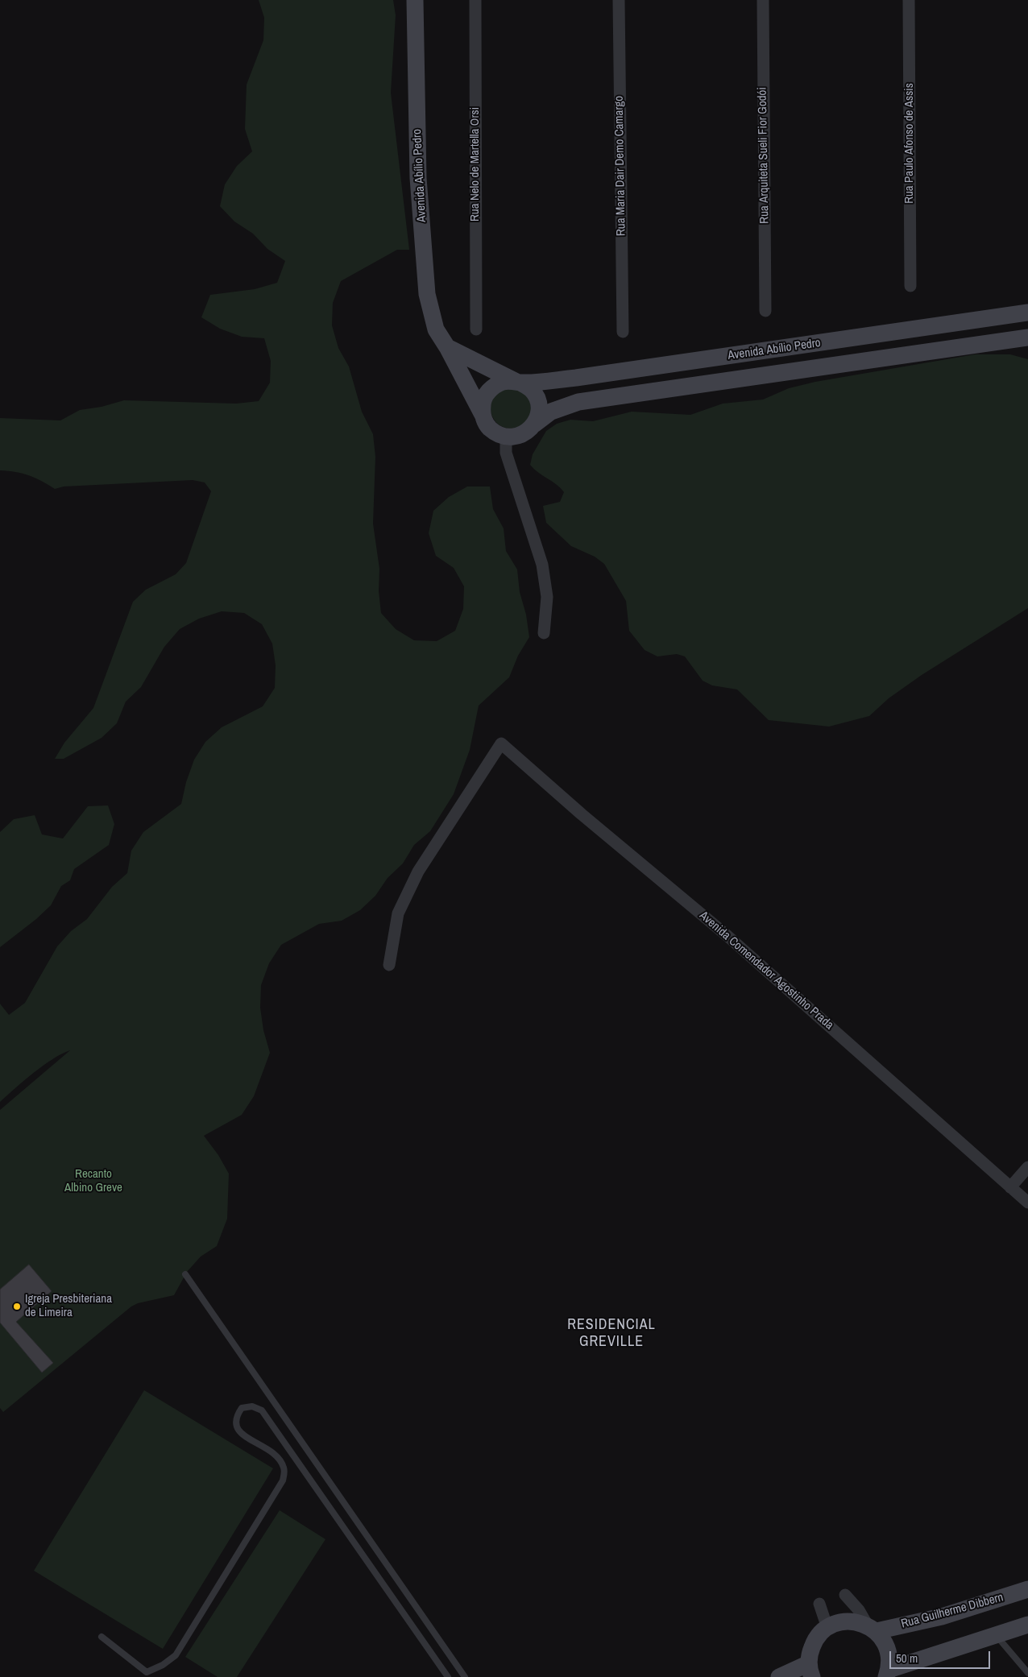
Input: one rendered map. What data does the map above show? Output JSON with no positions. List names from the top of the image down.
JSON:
{
  "streets": {
    "street": [
      "Rua Paulo Afonso de Assis",
      "Rua Arquiteta Sueli Fior Godói",
      "Rua Nelo de Martella Orsi",
      "Rua Maria Dair Demo Camargo",
      "Avenida Abílio Pedro",
      "Avenida Comendador Agostinho Prada",
      "Rua Guilherme Dibbern"
    ]
  },
  "districts": ["RESIDENCIAL GREVILLE"],
  "parks": ["Recanto Albino Greve"],
  "places": ["Igreja Presbiteriana de Limeira"],
  "scale_bar": "50 m"
}
